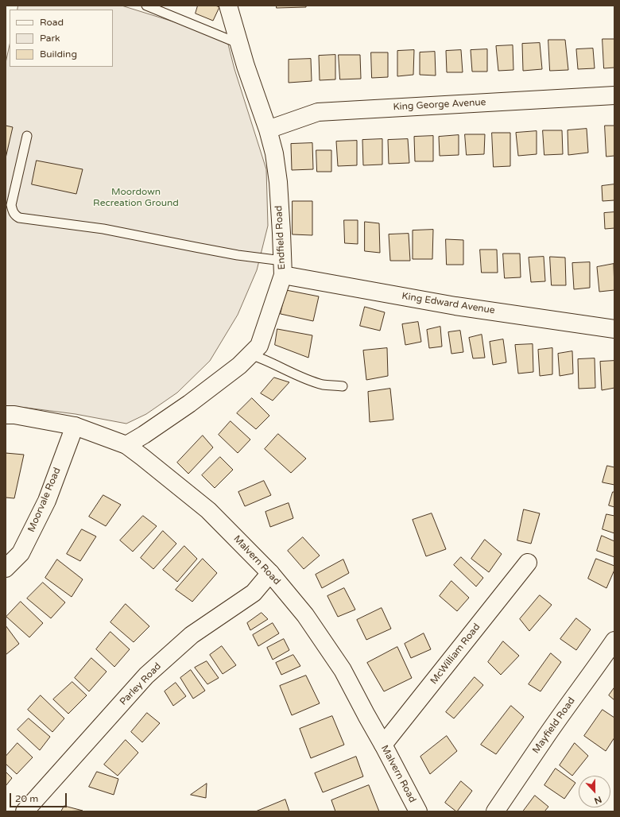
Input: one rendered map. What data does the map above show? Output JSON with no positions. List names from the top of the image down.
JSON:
{
  "streets": {
    "street": [
      "King George Avenue",
      "Endfield Road",
      "King Edward Avenue",
      "Moorvale Road",
      "Malvern Road",
      "McWilliam Road",
      "Parley Road",
      "Mayfield Road"
    ]
  },
  "crossings": [
    ["King George Avenue", "Endfield Road"],
    ["Endfield Road", "King Edward Avenue"],
    ["Endfield Road", "Malvern Road"],
    ["Moorvale Road", "Malvern Road"],
    ["Malvern Road", "McWilliam Road"],
    ["Malvern Road", "Parley Road"]
  ],
  "parks": ["Moordown Recreation Ground"],
  "legend": ["Road", "Park", "Building"],
  "scale_bar": "20 m",
  "north": "bottom"
}
